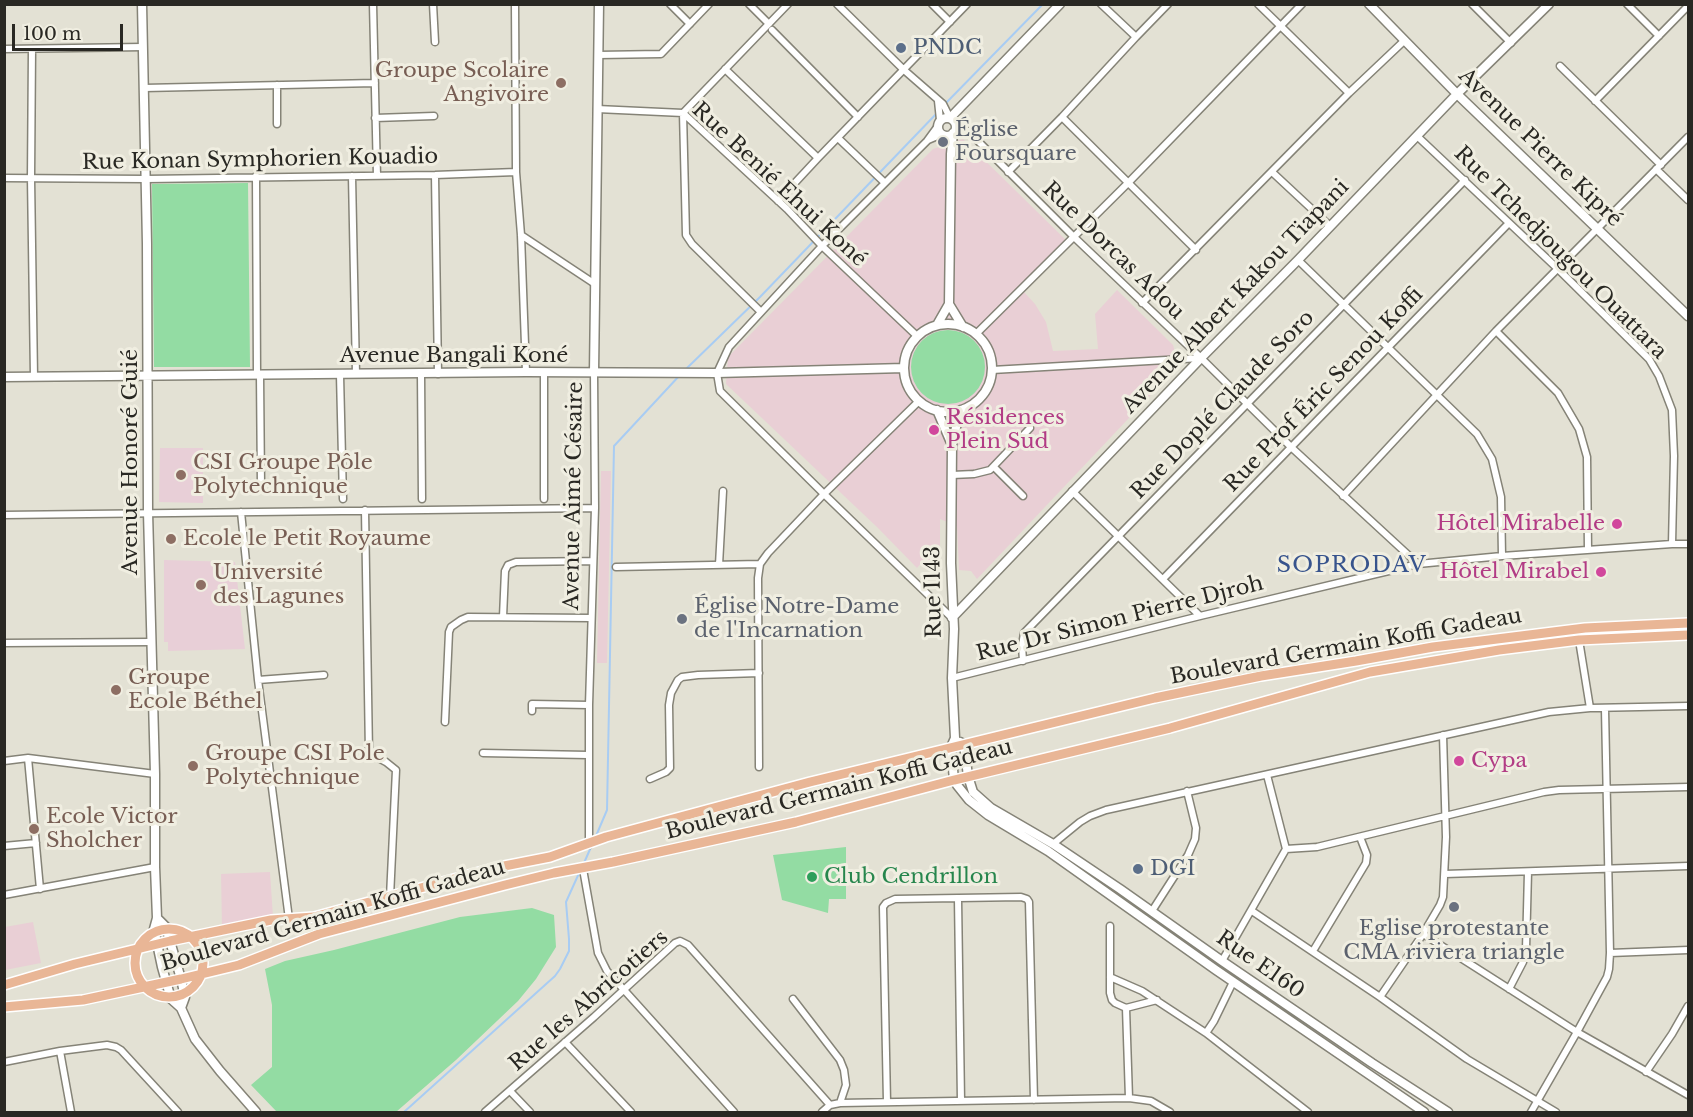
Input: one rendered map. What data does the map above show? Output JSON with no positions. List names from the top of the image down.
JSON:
{
  "streets": {
    "main road": ["Boulevard Germain Koffi Gadeau"],
    "street": [
      "Avenue Pierre Kipré",
      "Rue Konan Symphorien Kouadio",
      "Rue Benié Ehui Koné",
      "Rue Dorcas Adou",
      "Rue Tchedjougou Ouattara",
      "Avenue Albert Kakou Tiapani",
      "Avenue Bangali Koné",
      "Rue Prof Éric Senou Koffi",
      "Rue Doplé Claude Soro",
      "Avenue Honoré Guié",
      "Avenue Aimé Césaire",
      "Rue I143",
      "Rue Dr Simon Pierre Djroh",
      "Rue E160",
      "Rue les Abricotiers"
    ]
  },
  "crossings": [
    ["Avenue Pierre Kipré", "Avenue Albert Kakou Tiapani"],
    ["Rue Konan Symphorien Kouadio", "Avenue Honoré Guié"],
    ["Rue Benié Ehui Koné", "Avenue Bangali Koné"],
    ["Rue Benié Ehui Koné", "Avenue Aimé Césaire"],
    ["Rue Benié Ehui Koné", "Rue I143"],
    ["Rue Dorcas Adou", "Avenue Albert Kakou Tiapani"],
    ["Rue Dorcas Adou", "Rue Prof Éric Senou Koffi"],
    ["Rue Dorcas Adou", "Rue Doplé Claude Soro"],
    ["Rue Dorcas Adou", "Rue Dr Simon Pierre Djroh"],
    ["Rue Tchedjougou Ouattara", "Avenue Albert Kakou Tiapani"],
    ["Rue Tchedjougou Ouattara", "Rue Prof Éric Senou Koffi"],
    ["Rue Tchedjougou Ouattara", "Rue Doplé Claude Soro"],
    ["Rue Tchedjougou Ouattara", "Rue Dr Simon Pierre Djroh"],
    ["Avenue Albert Kakou Tiapani", "Rue I143"],
    ["Avenue Bangali Koné", "Avenue Honoré Guié"],
    ["Avenue Bangali Koné", "Avenue Aimé Césaire"],
    ["Avenue Bangali Koné", "Rue I143"],
    ["Rue Doplé Claude Soro", "Rue Dr Simon Pierre Djroh"],
    ["Avenue Honoré Guié", "Boulevard Germain Koffi Gadeau"],
    ["Avenue Aimé Césaire", "Boulevard Germain Koffi Gadeau"],
    ["Rue I143", "Rue Dr Simon Pierre Djroh"],
    ["Rue I143", "Boulevard Germain Koffi Gadeau"],
    ["Rue I143", "Rue E160"],
    ["Boulevard Germain Koffi Gadeau", "Rue E160"]
  ],
  "districts": ["SOPRODAV"],
  "places": [
    "PNDC",
    "Groupe Scolaire Angivoire",
    "Église Foursquare",
    "Résidences Plein Sud",
    "CSI Groupe Pôle Polytechnique",
    "Hôtel Mirabelle",
    "Ecole le Petit Royaume",
    "Hôtel Mirabel",
    "Université des Lagunes",
    "Église Notre-Dame de l'Incarnation",
    "Groupe Ecole Béthel",
    "Cypa",
    "Groupe CSI Pole Polytechnique",
    "Ecole Victor Sholcher",
    "DGI",
    "Club Cendrillon",
    "Eglise protestante CMA riviera triangle"
  ],
  "scale_bar": "100 m"
}
